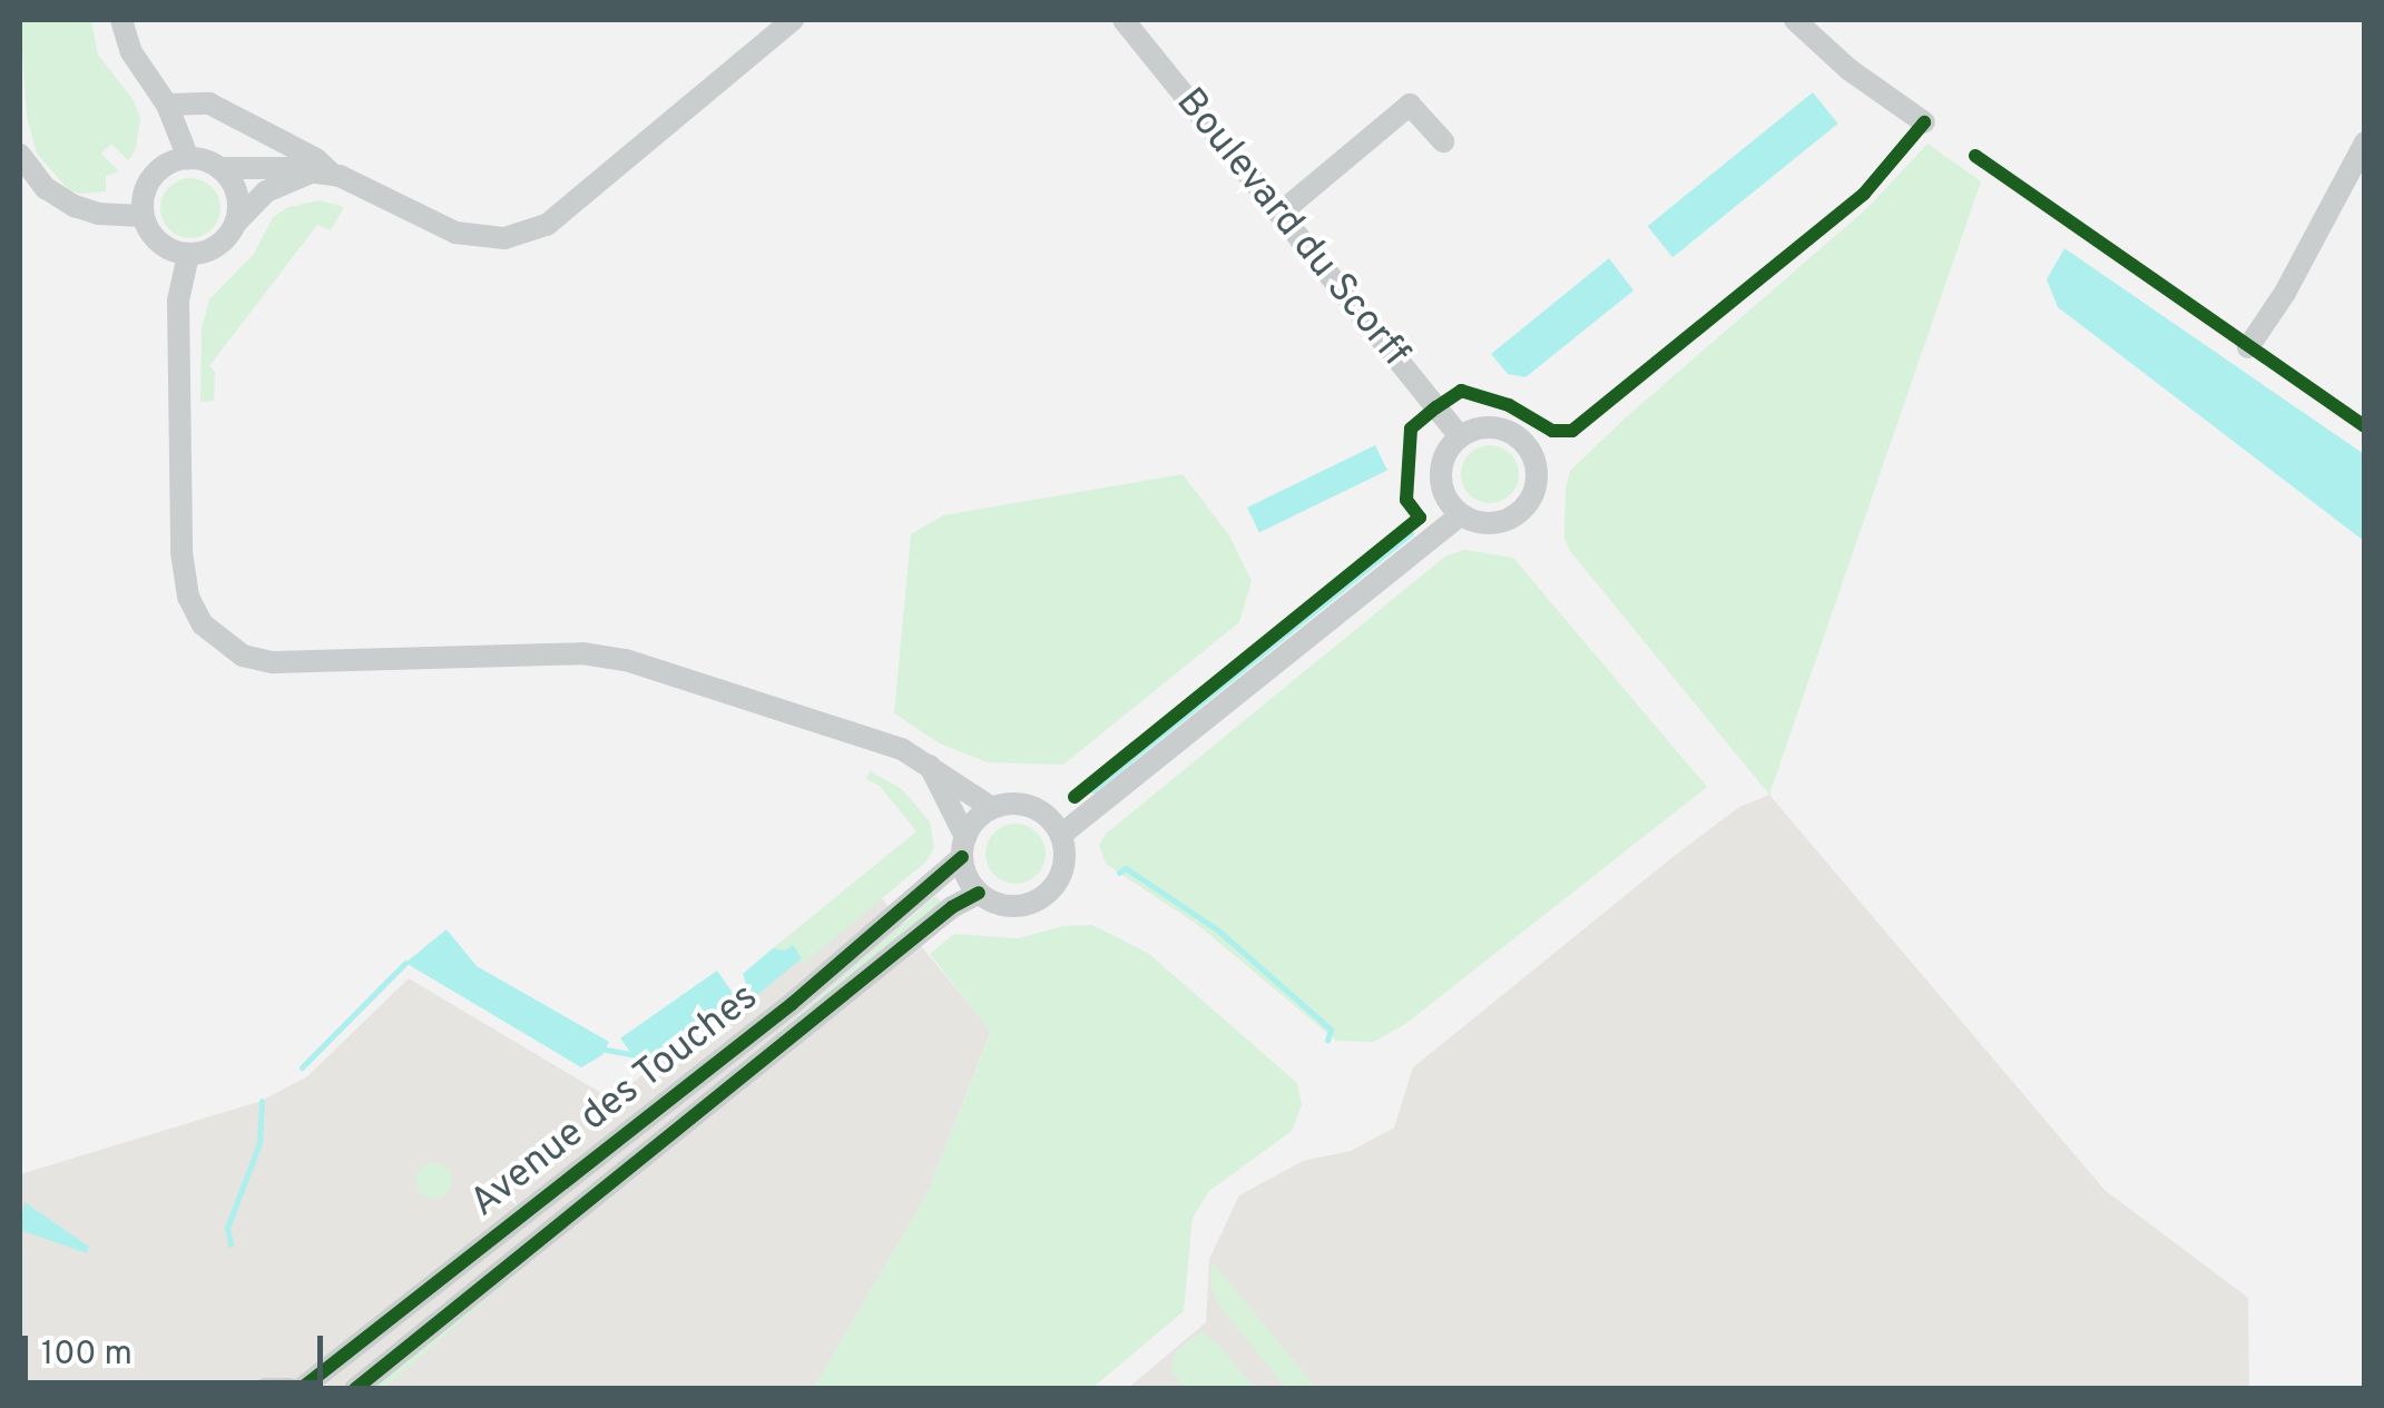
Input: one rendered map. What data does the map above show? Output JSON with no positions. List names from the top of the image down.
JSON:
{
  "streets": {
    "street": ["Boulevard du Scorff", "Avenue des Touches"]
  },
  "scale_bar": "100 m"
}
